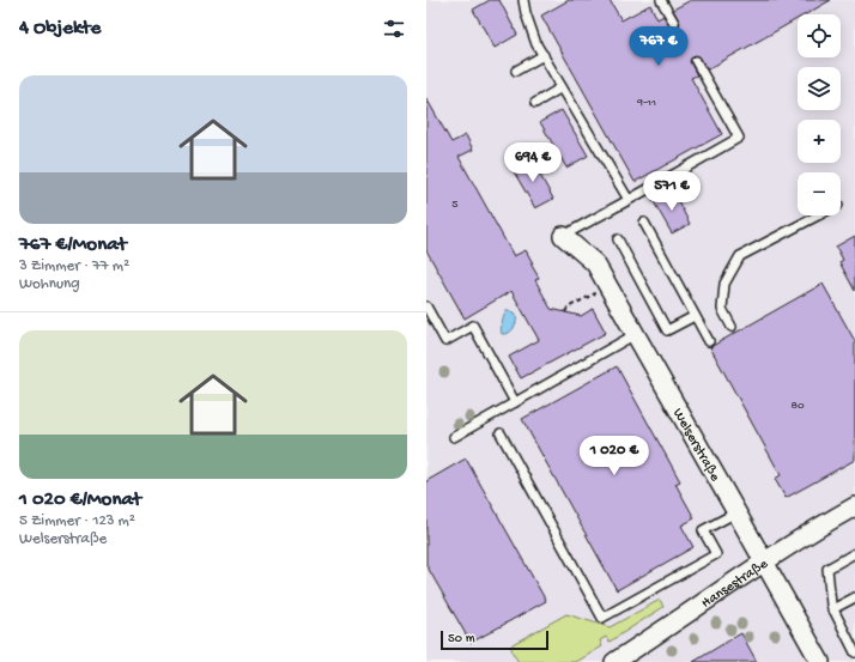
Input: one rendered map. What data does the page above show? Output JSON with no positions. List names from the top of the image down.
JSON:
{
  "streets": {
    "street": ["Welserstraße", "Hansestraße"]
  },
  "crossings": [
    ["Welserstraße", "Hansestraße"]
  ],
  "house_numbers": ["9-11", "5", "80"],
  "scale_bar": "50 m",
  "page": {
    "heading": "4 Objekte",
    "map_buttons": ["+", "−"],
    "price": [
      "767 €",
      "694 €",
      "571 €",
      "1 020 €"
    ],
    "list": [
      {
        "name": "767 €/Monat",
        "note": "3 Zimmer · 77 m² · Wohnung"
      },
      {
        "name": "1 020 €/Monat",
        "note": "5 Zimmer · 123 m² · Welserstraße"
      }
    ],
    "scale": "50 m"
  }
}
